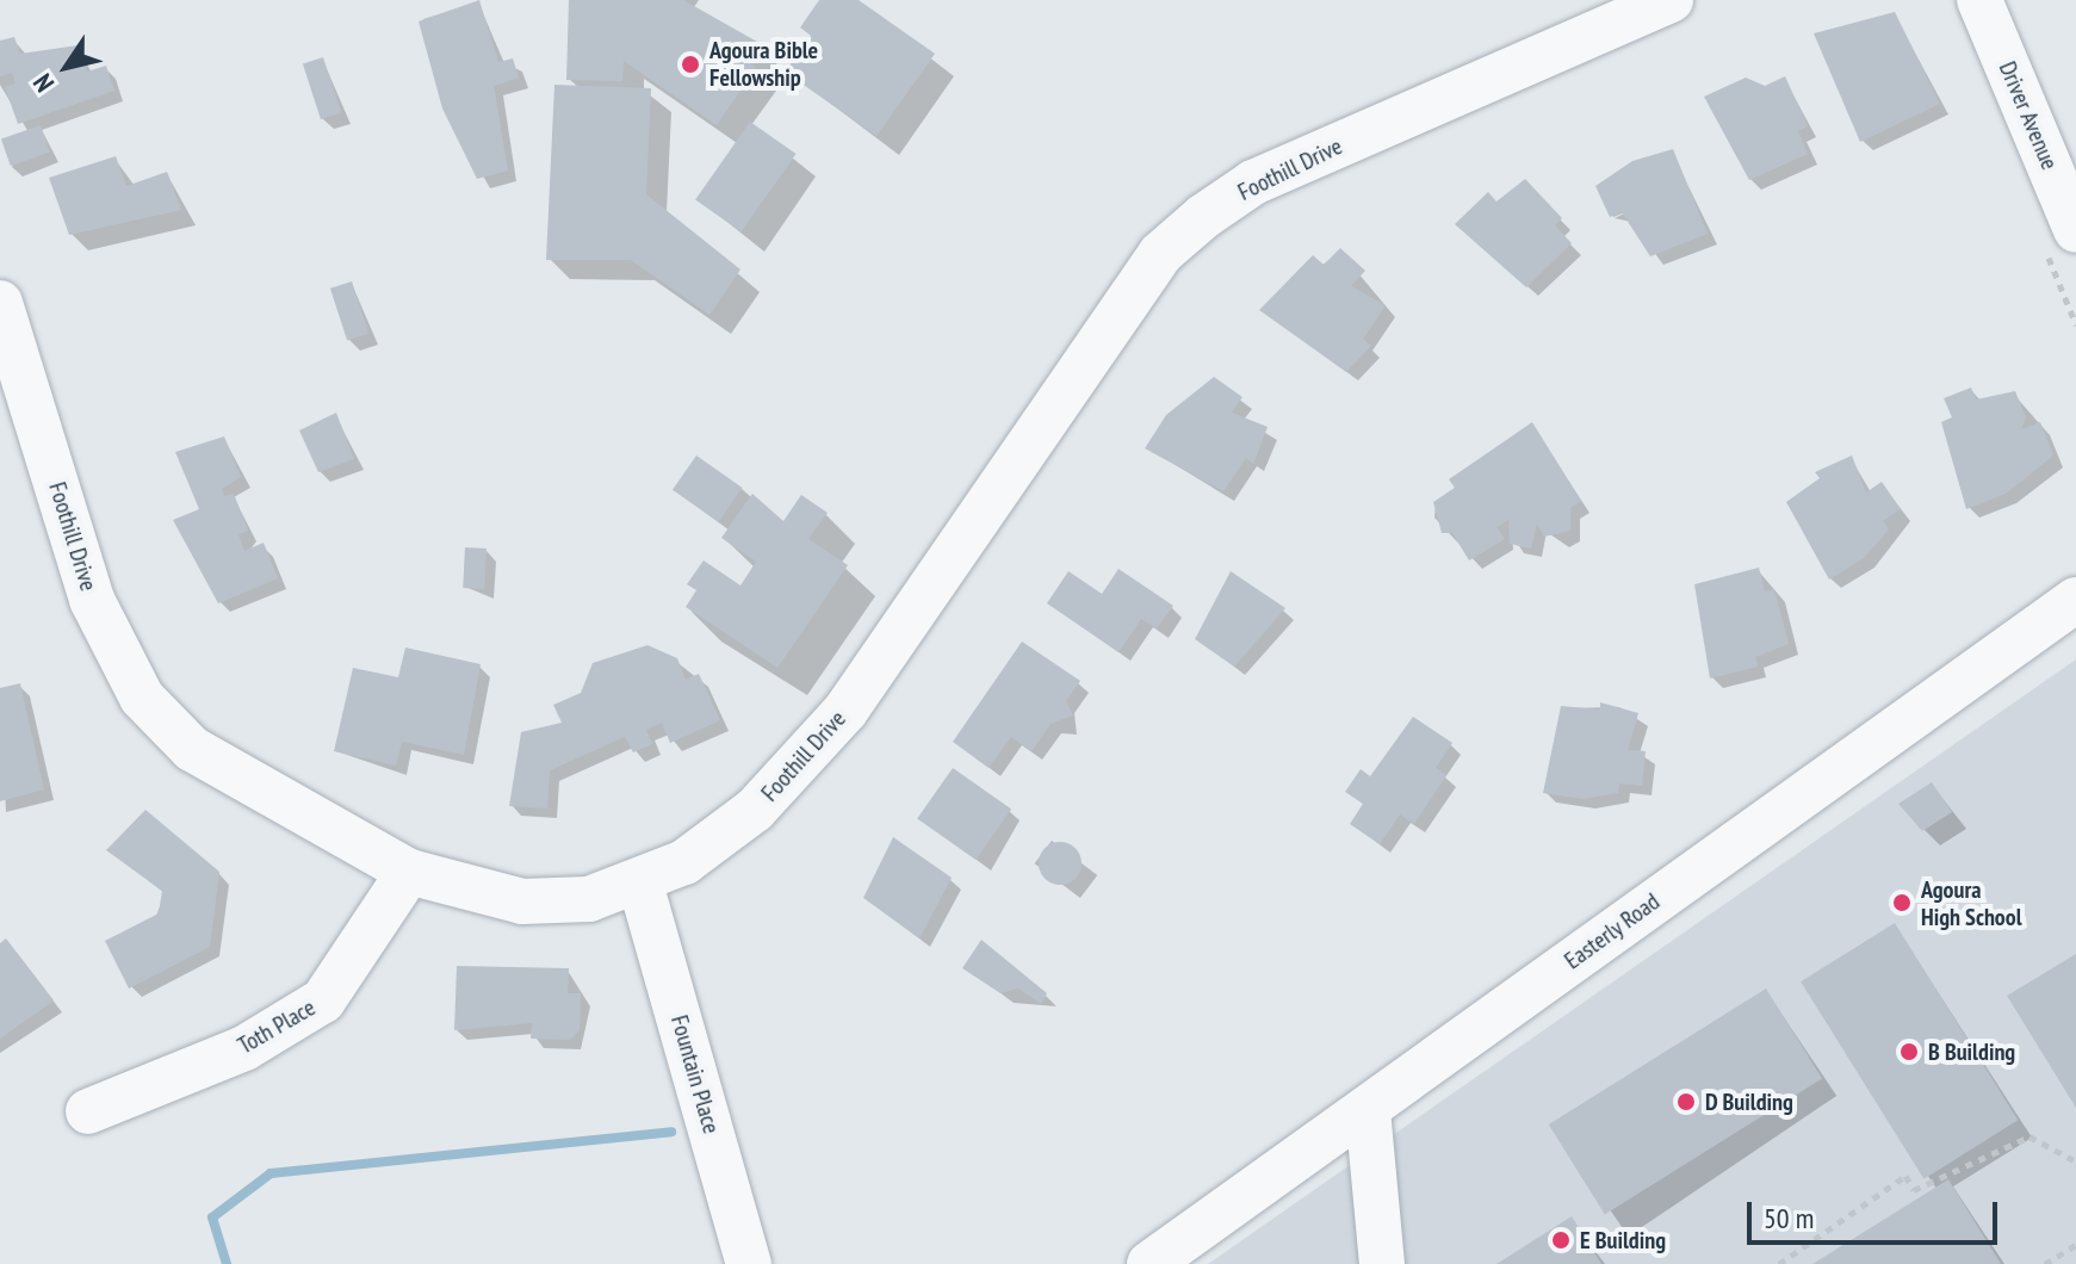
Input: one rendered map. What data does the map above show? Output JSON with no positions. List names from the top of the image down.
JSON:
{
  "streets": {
    "street": [
      "Driver Avenue",
      "Foothill Drive",
      "Easterly Road",
      "Toth Place",
      "Fountain Place"
    ]
  },
  "crossings": [
    ["Foothill Drive", "Toth Place"],
    ["Foothill Drive", "Fountain Place"]
  ],
  "places": [
    "Agoura Bible Fellowship",
    "Agoura High School",
    "B Building",
    "D Building",
    "E Building"
  ],
  "scale_bar": "50 m",
  "north": "bottom left"
}
